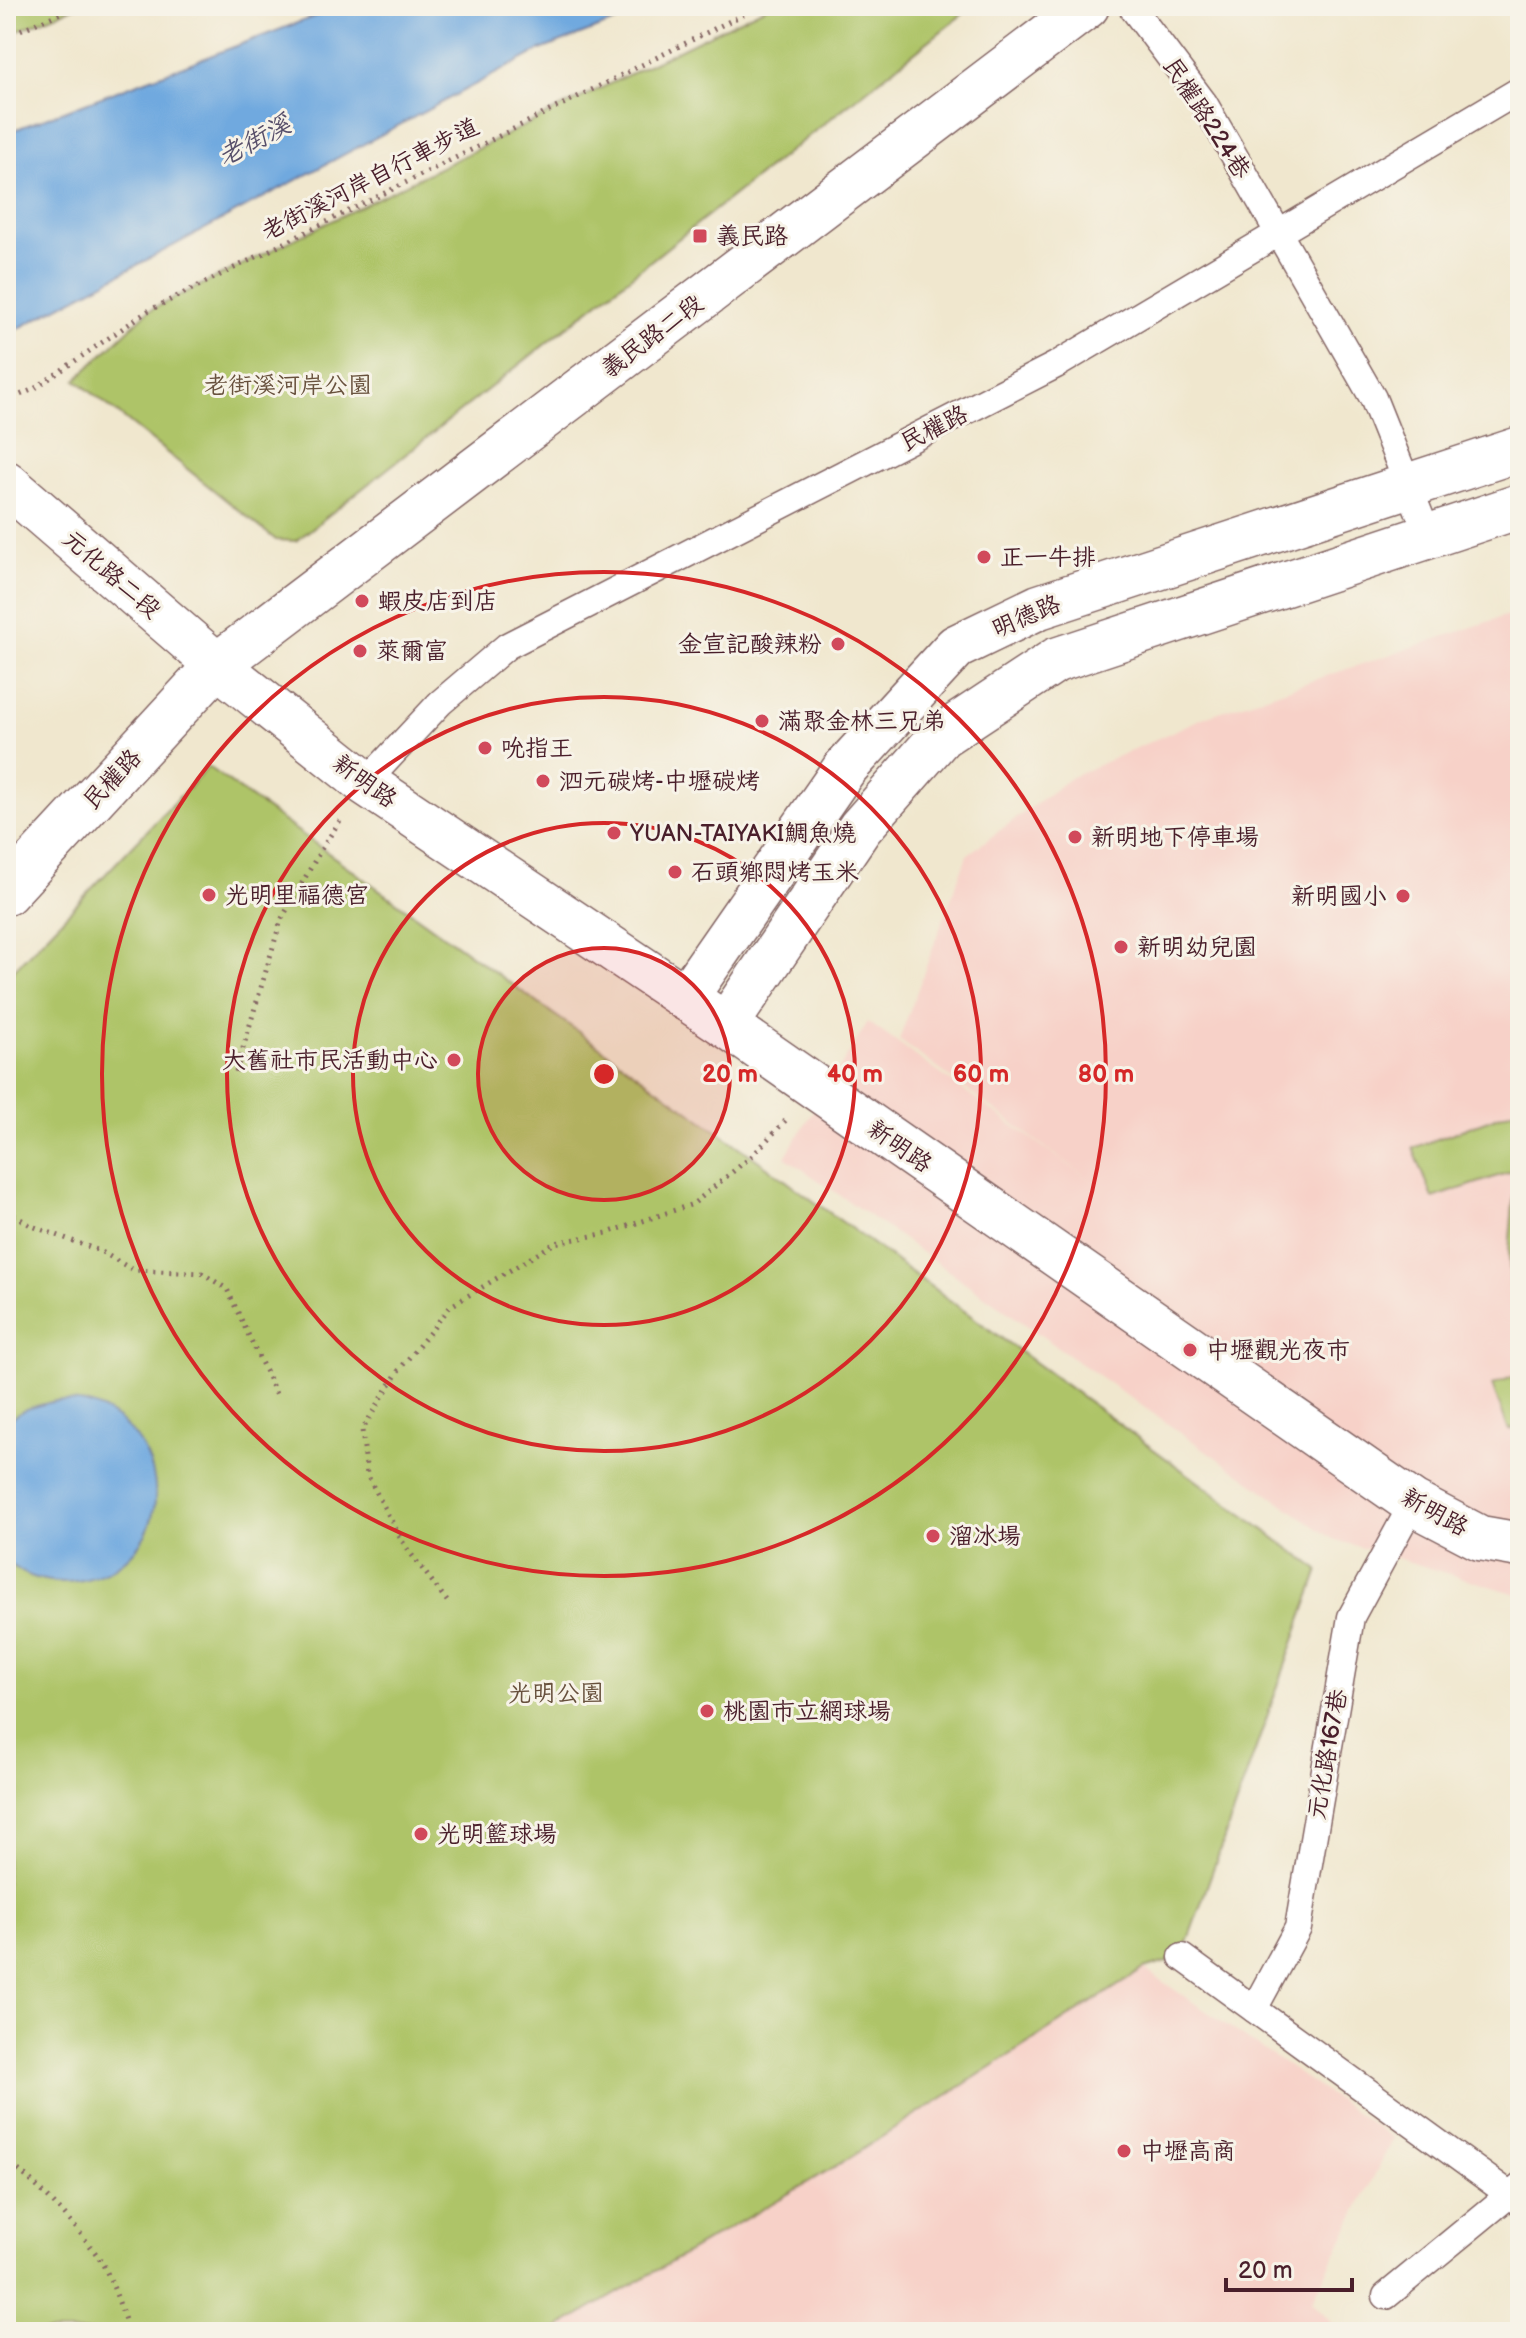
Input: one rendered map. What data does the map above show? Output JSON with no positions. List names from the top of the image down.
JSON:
{
  "streets": {
    "street": [
      "義民路二段",
      "民權路",
      "元化路二段",
      "明德路",
      "新明路"
    ],
    "lane": ["民權路224巷", "元化路167巷"],
    "path": ["老街溪河岸自行車步道"]
  },
  "crossings": [
    ["民權路224巷", "民權路"],
    ["民權路224巷", "明德路"],
    ["義民路二段", "民權路"],
    ["義民路二段", "元化路二段"],
    ["義民路二段", "新明路"],
    ["民權路", "元化路二段"],
    ["民權路", "新明路"],
    ["元化路二段", "新明路"],
    ["明德路", "新明路"],
    ["新明路", "元化路167巷"]
  ],
  "water": ["老街溪"],
  "parks": ["老街溪河岸公園", "光明公園"],
  "places": {
    "transit": ["義民路"],
    "other": [
      "正一牛排",
      "蝦皮店到店",
      "金宣記酸辣粉",
      "萊爾富",
      "滿聚金林三兄弟",
      "吮指王",
      "泗元碳烤-中壢碳烤",
      "YUAN-TAIYAKI鯛魚燒",
      "新明地下停車場",
      "石頭鄉悶烤玉米",
      "光明里福德宮",
      "新明國小",
      "新明幼兒園",
      "大舊社市民活動中心",
      "中壢觀光夜市",
      "溜冰場",
      "桃園市立網球場",
      "光明籃球場",
      "中壢高商"
    ]
  },
  "scale_bar": "20 m",
  "rings": [
    "20 m",
    "40 m",
    "60 m",
    "80 m"
  ]
}
